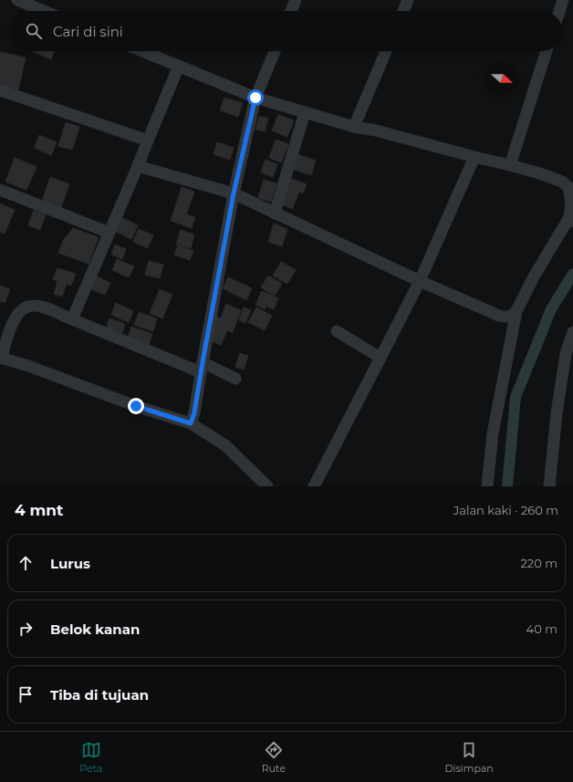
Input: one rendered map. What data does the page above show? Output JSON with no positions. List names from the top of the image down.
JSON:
{
  "north": "right",
  "page": {
    "search": "Cari di sini",
    "heading": ["4 mnt", "Jalan kaki · 260 m"],
    "list": [
      ["Lurus", "220 m"],
      ["Belok kanan", "40 m"],
      "Tiba di tujuan"
    ],
    "nav": ["Peta", "Rute", "Disimpan"]
  }
}
